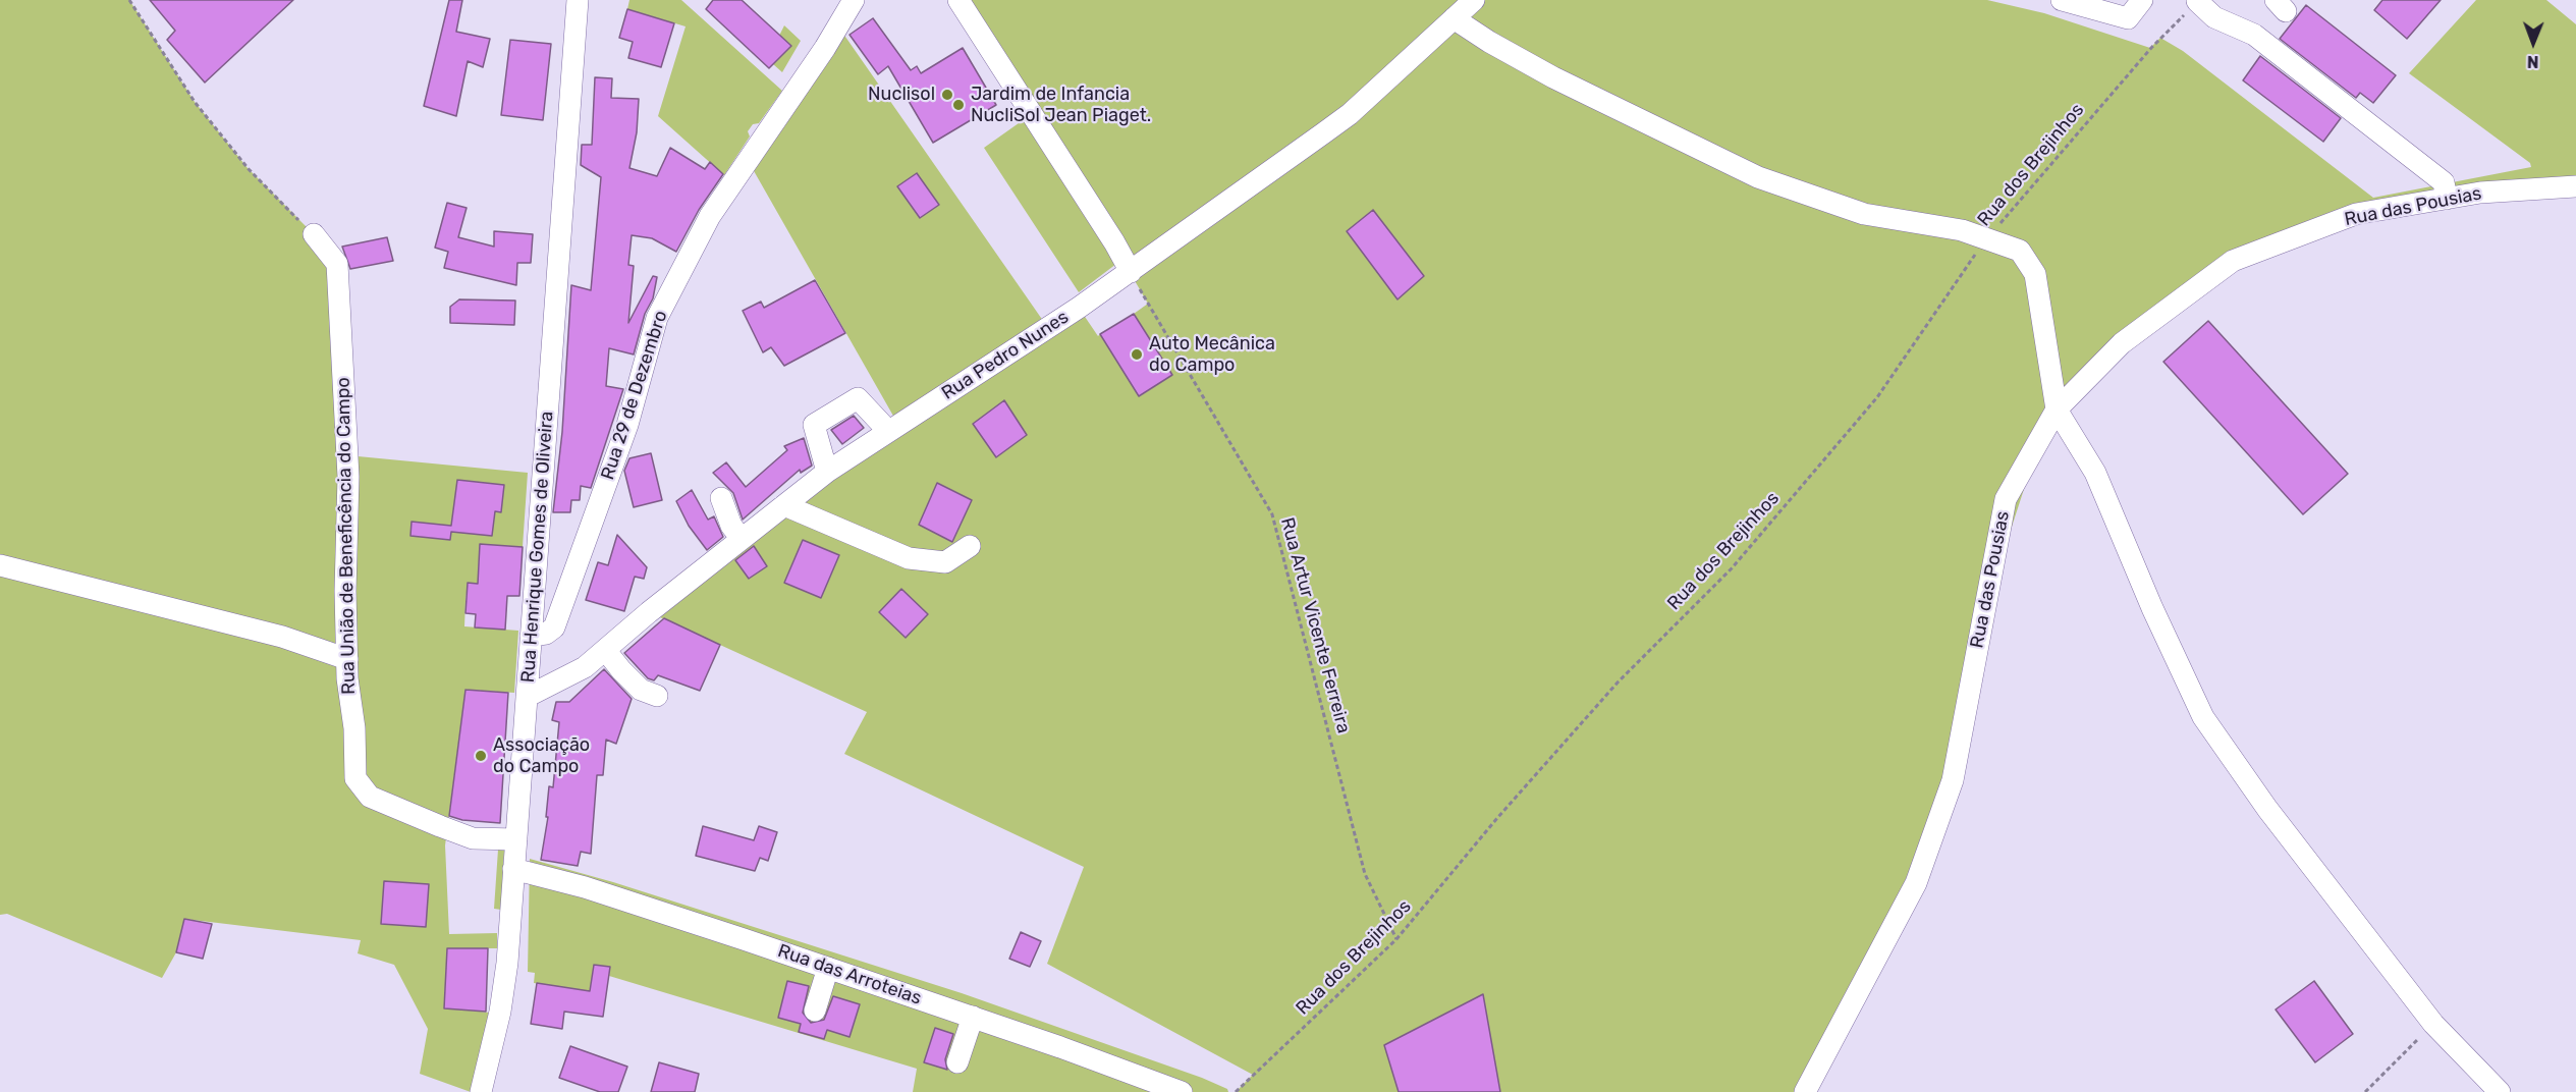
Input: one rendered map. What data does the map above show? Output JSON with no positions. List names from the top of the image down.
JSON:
{
  "streets": {
    "street": [
      "Rua das Pousias",
      "Rua Pedro Nunes",
      "Rua 29 de Dezembro",
      "Rua União de Beneficência do Campo",
      "Rua Henrique Gomes de Oliveira",
      "Rua das Arroteias"
    ],
    "path": ["Rua dos Brejinhos", "Rua Artur Vicente Ferreira"]
  },
  "crossings": [
    ["Rua dos Brejinhos", "Rua Artur Vicente Ferreira"],
    ["Rua Pedro Nunes", "Rua Henrique Gomes de Oliveira"],
    ["Rua Pedro Nunes", "Rua Artur Vicente Ferreira"],
    ["Rua 29 de Dezembro", "Rua Henrique Gomes de Oliveira"],
    ["Rua União de Beneficência do Campo", "Rua Henrique Gomes de Oliveira"],
    ["Rua Henrique Gomes de Oliveira", "Rua das Arroteias"]
  ],
  "places": [
    "Nuclisol",
    "Jardim de Infancia NucliSol Jean Piaget.",
    "Auto Mecânica do Campo",
    "Associação do Campo"
  ],
  "north": "bottom"
}
